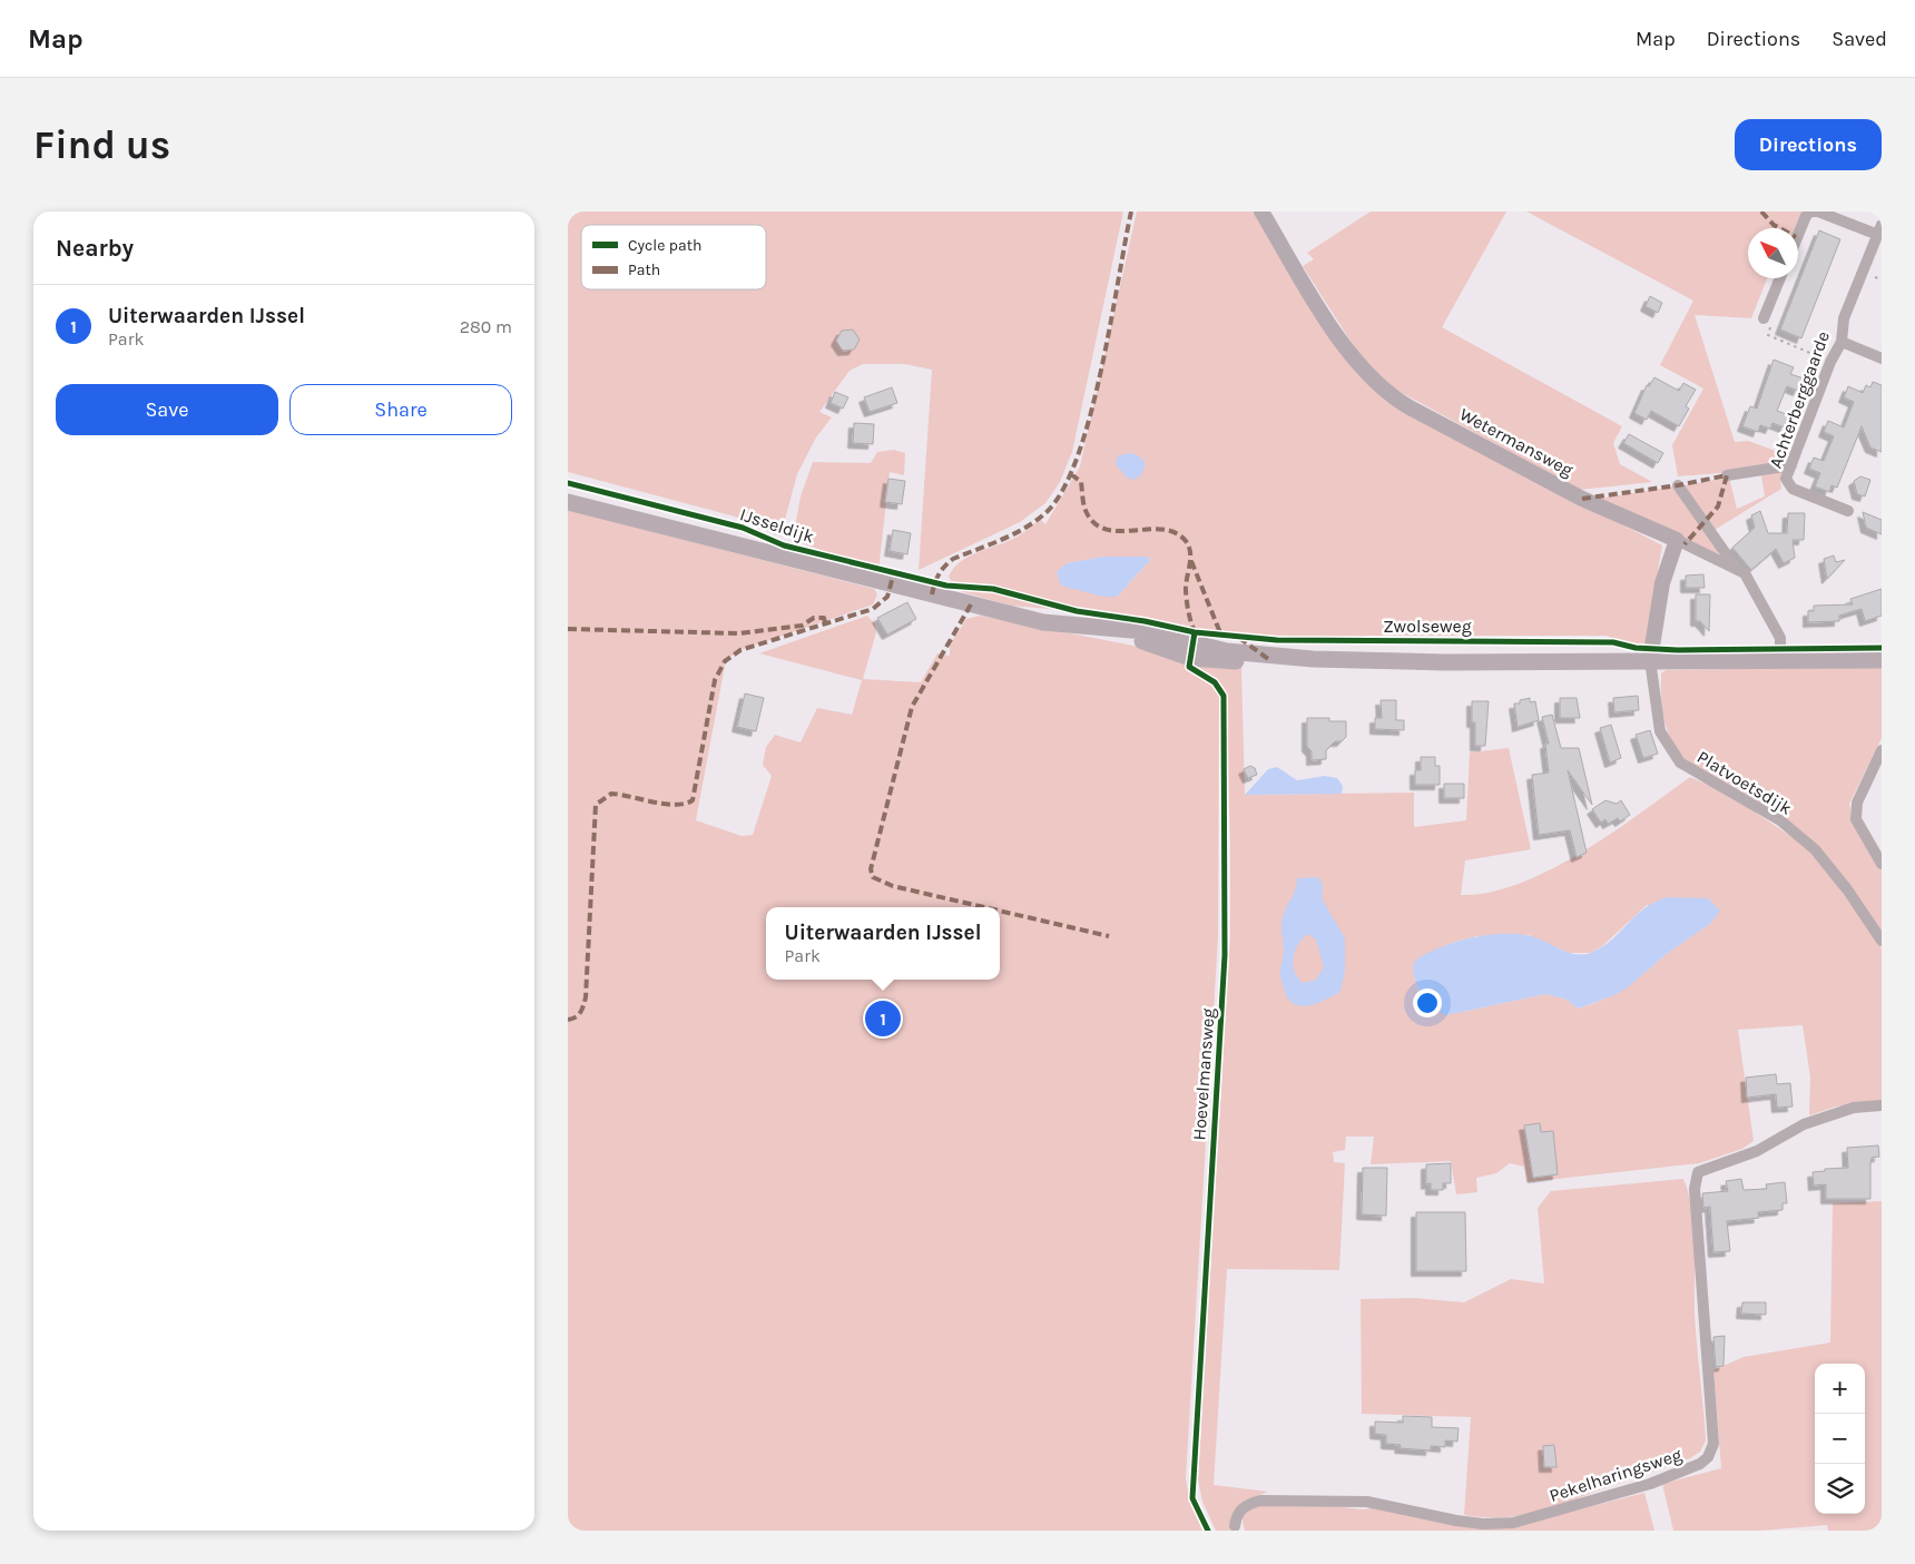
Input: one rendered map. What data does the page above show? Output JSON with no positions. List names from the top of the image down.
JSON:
{
  "streets": {
    "main road": ["IJsseldijk", "Zwolseweg"],
    "street": [
      "Achterberggaarde",
      "Wetermansweg",
      "Platvoetsdijk",
      "Pekelharingsweg"
    ],
    "cycle path": ["Hoevelmansweg"]
  },
  "crossings": [
    ["Wetermansweg", "Zwolseweg"],
    ["IJsseldijk", "Zwolseweg"],
    ["Zwolseweg", "Platvoetsdijk"]
  ],
  "legend": ["Cycle path", "Path"],
  "north": "top left",
  "page": {
    "header": "Map",
    "nav": ["Map", "Directions", "Saved"],
    "buttons": [
      "Directions",
      ["Save", "Share"]
    ],
    "title": "Find us",
    "heading": "Nearby",
    "list": [
      {
        "mark": "1",
        "name": "Uiterwaarden IJssel",
        "note": "Park",
        "value": "280 m"
      }
    ],
    "popup": ["Uiterwaarden IJssel", "Park"],
    "pins": "1",
    "map_buttons": ["+", "−"]
  }
}
